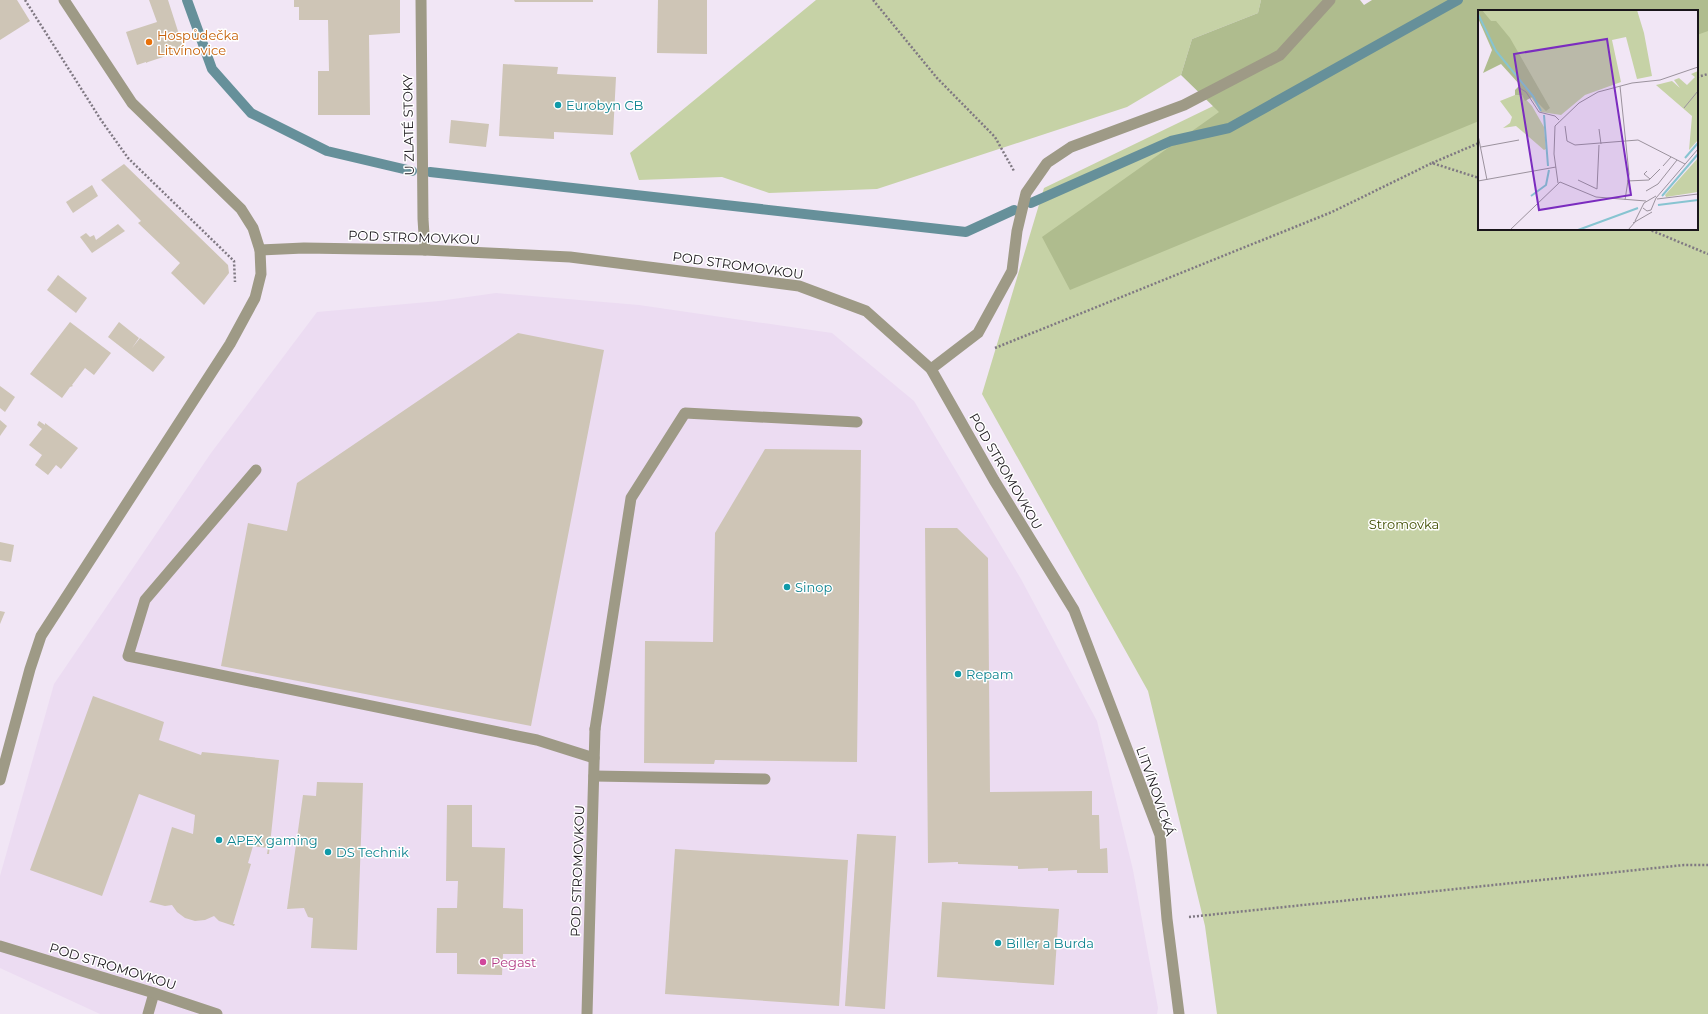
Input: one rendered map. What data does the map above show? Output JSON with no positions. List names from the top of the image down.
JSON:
{
  "streets": {
    "street": ["U ZLATÉ STOKY", "POD STROMOVKOU", "LITVÍNOVICKÁ"]
  },
  "crossings": [
    ["U ZLATÉ STOKY", "POD STROMOVKOU"],
    ["POD STROMOVKOU", "LITVÍNOVICKÁ"]
  ],
  "parks": ["Stromovka"],
  "places": [
    "Hospůdečka Litvínovice",
    "Eurobyn CB",
    "Sinop",
    "Repam",
    "APEX gaming",
    "DS Technik",
    "Biller a Burda",
    "Pegast"
  ]
}
